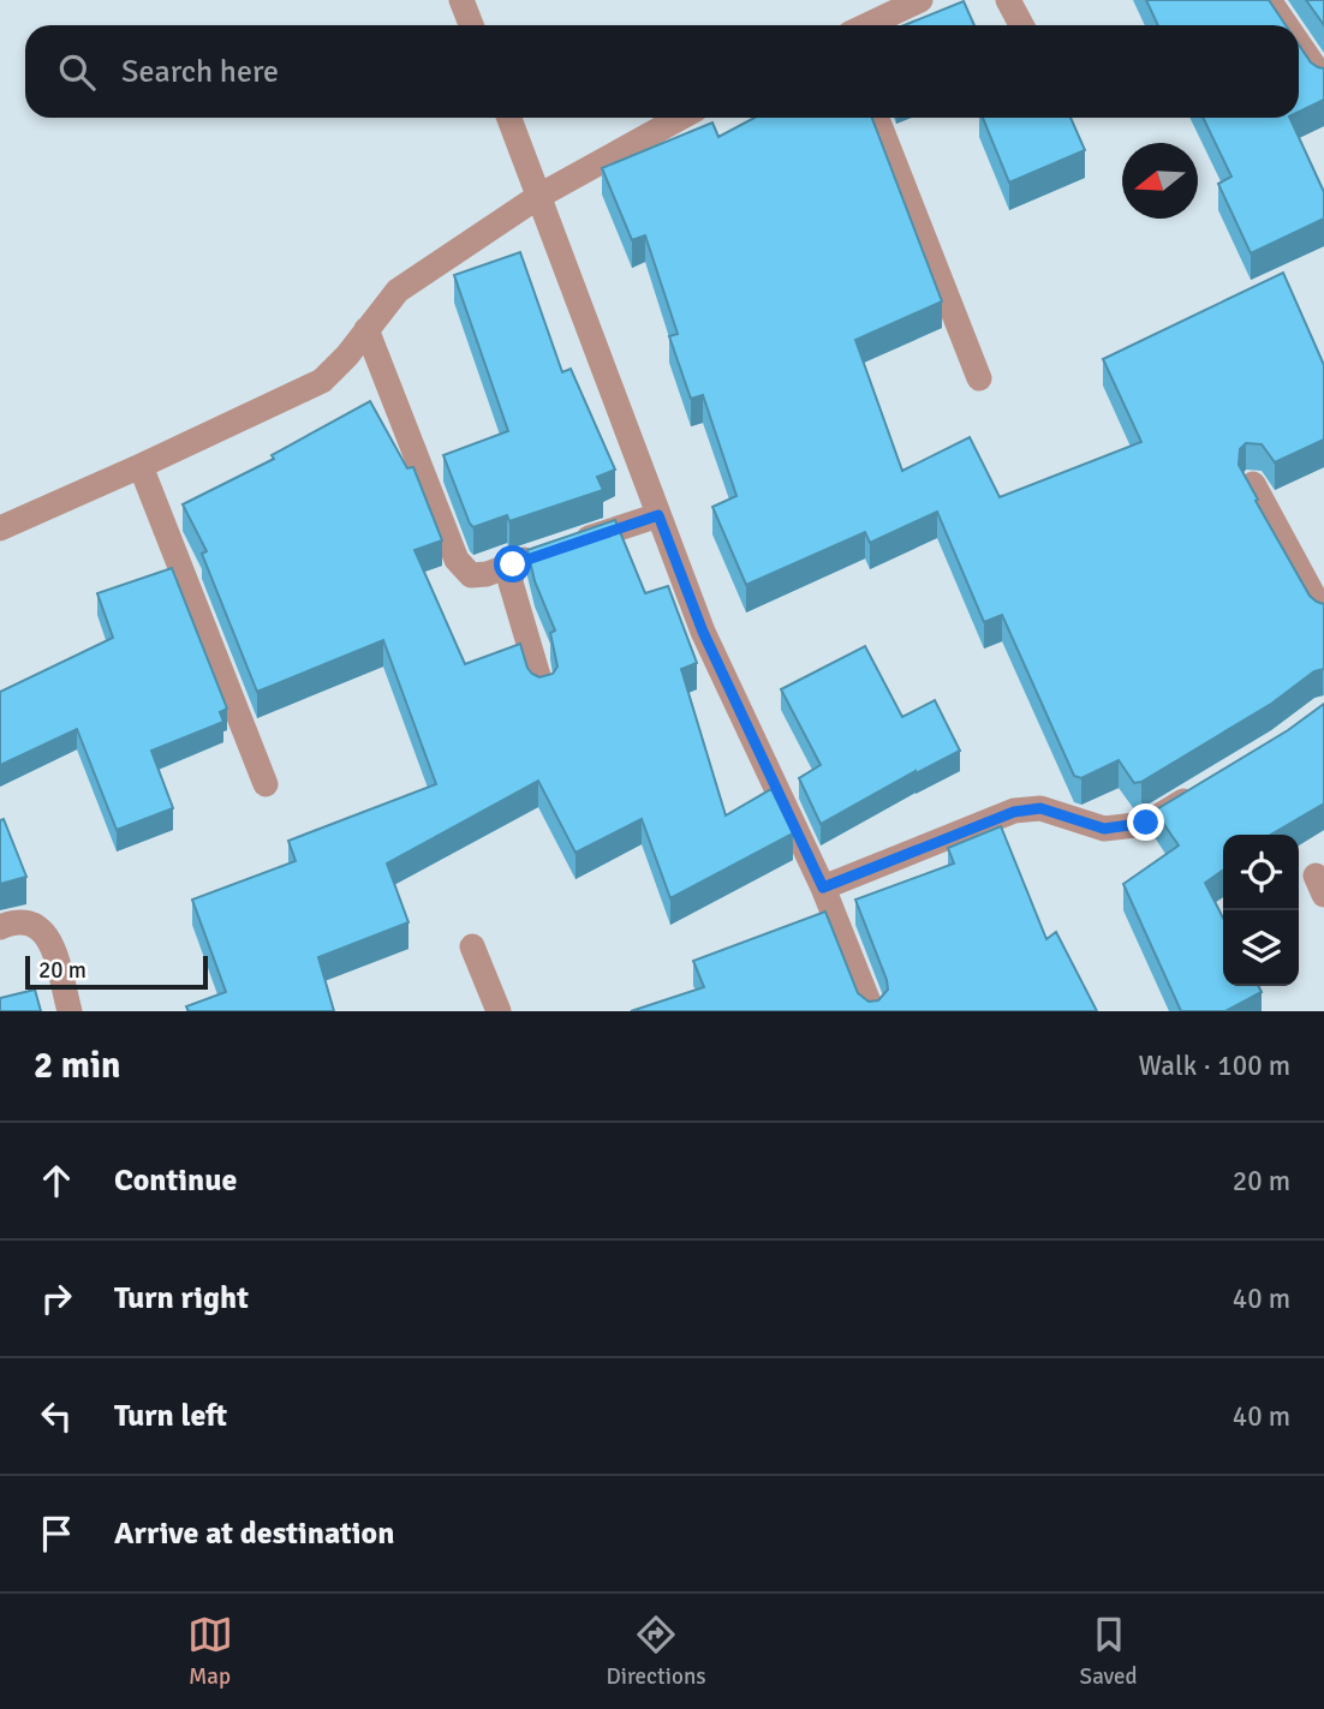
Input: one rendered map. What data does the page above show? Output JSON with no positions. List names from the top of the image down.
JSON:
{
  "scale_bar": "20 m",
  "north": "left",
  "page": {
    "search": "Search here",
    "scale": "20 m",
    "heading": ["2 min", "Walk · 100 m"],
    "list": [
      ["Continue", "20 m"],
      ["Turn right", "40 m"],
      ["Turn left", "40 m"],
      "Arrive at destination"
    ],
    "nav": ["Map", "Directions", "Saved"]
  }
}
